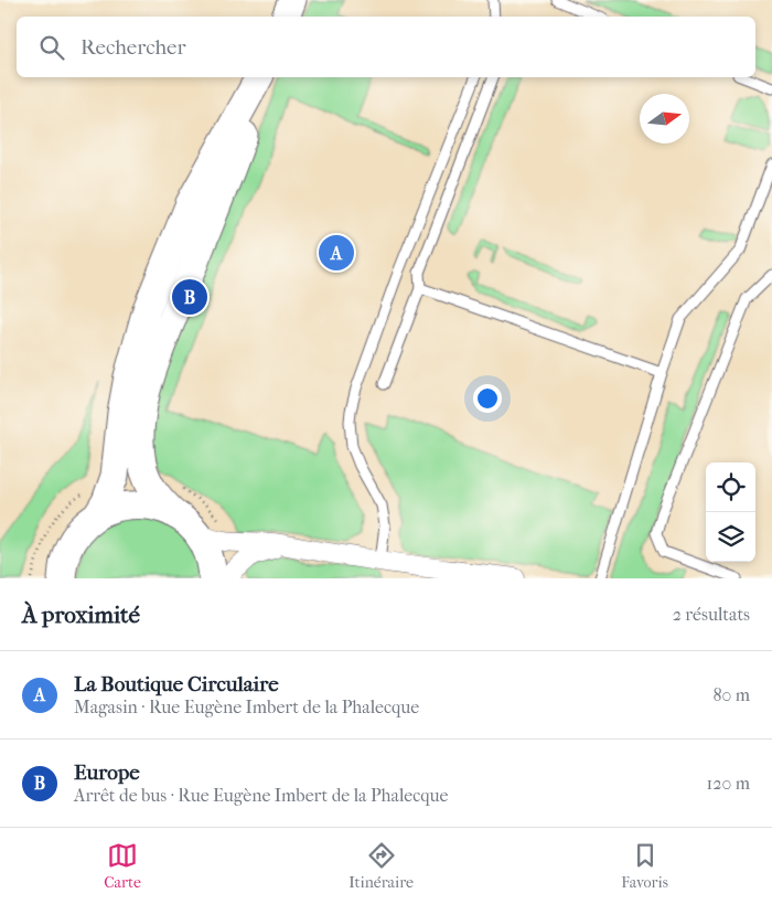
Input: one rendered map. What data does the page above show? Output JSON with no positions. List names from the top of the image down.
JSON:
{
  "north": "right",
  "page": {
    "search": "Rechercher",
    "pins": ["A", "B"],
    "heading": ["À proximité", "2 résultats"],
    "list": [
      {
        "mark": "A",
        "name": "La Boutique Circulaire",
        "note": "Magasin · Rue Eugène Imbert de la Phalecque",
        "value": "80 m"
      },
      {
        "mark": "B",
        "name": "Europe",
        "note": "Arrêt de bus · Rue Eugène Imbert de la Phalecque",
        "value": "120 m"
      }
    ],
    "nav": ["Carte", "Itinéraire", "Favoris"]
  }
}
